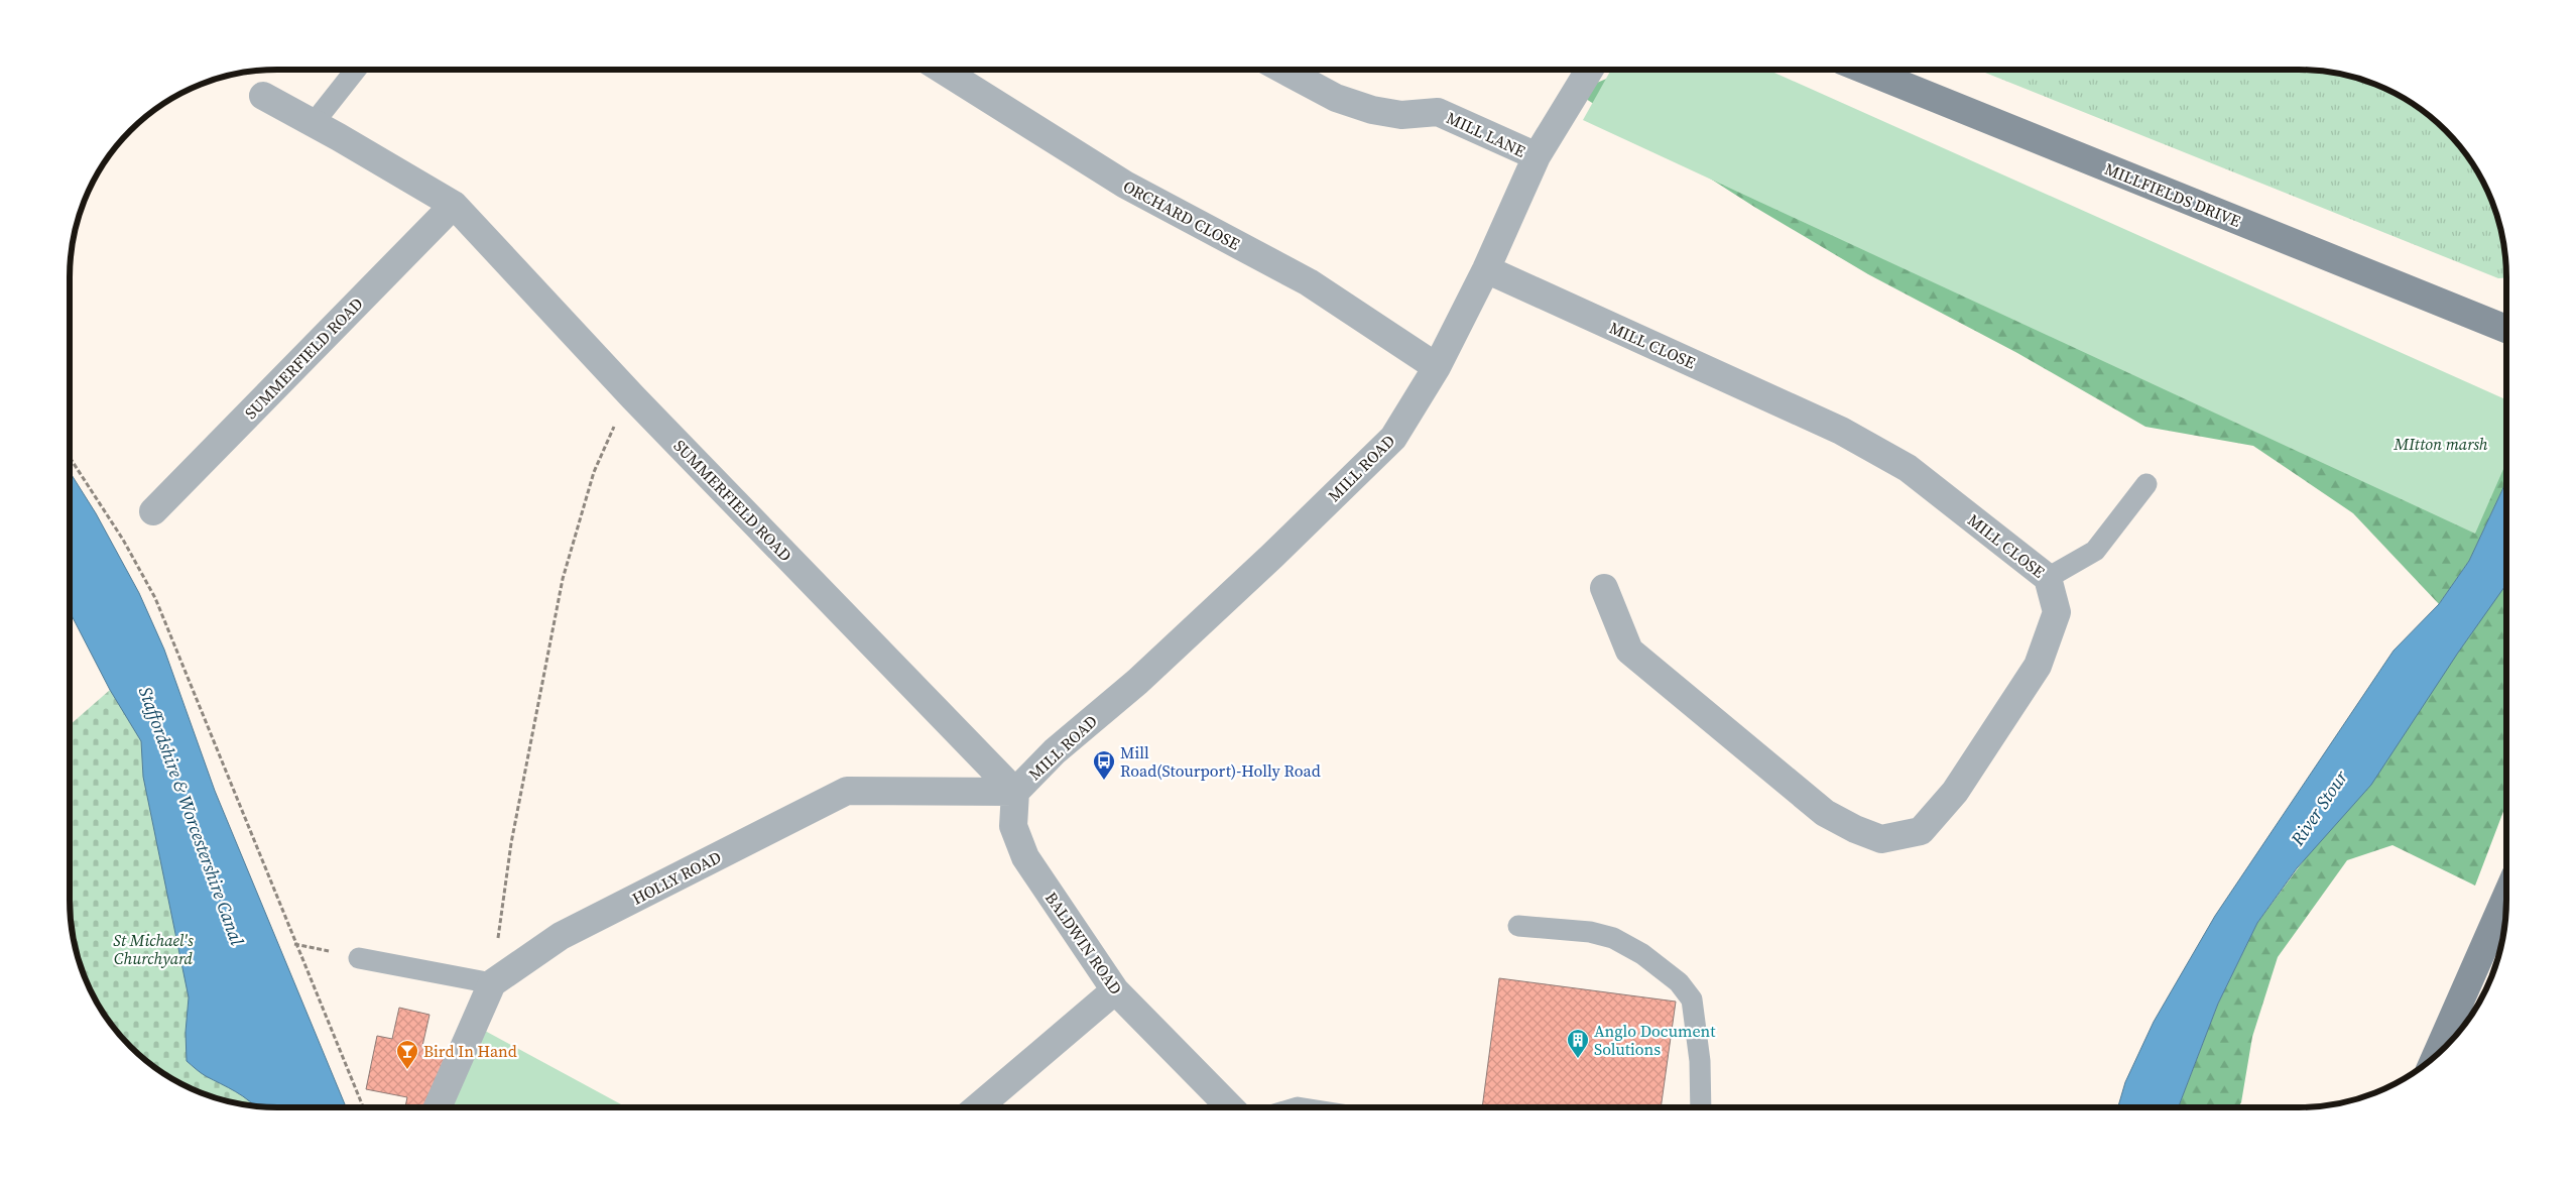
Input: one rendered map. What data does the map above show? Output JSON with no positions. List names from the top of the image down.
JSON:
{
  "streets": {
    "street": [
      "MILL LANE",
      "MILLFIELDS DRIVE",
      "ORCHARD CLOSE",
      "MILL CLOSE",
      "SUMMERFIELD ROAD",
      "MILL ROAD",
      "HOLLY ROAD",
      "BALDWIN ROAD"
    ]
  },
  "crossings": [
    ["MILL LANE", "MILL ROAD"],
    ["ORCHARD CLOSE", "MILL ROAD"],
    ["MILL CLOSE", "MILL ROAD"],
    ["SUMMERFIELD ROAD", "MILL ROAD"],
    ["SUMMERFIELD ROAD", "HOLLY ROAD"],
    ["SUMMERFIELD ROAD", "BALDWIN ROAD"],
    ["MILL ROAD", "HOLLY ROAD"],
    ["MILL ROAD", "BALDWIN ROAD"],
    ["HOLLY ROAD", "BALDWIN ROAD"]
  ],
  "water": ["River Stour", "Staffordshire & Worcestershire Canal"],
  "parks": ["MItton marsh", "St Michael's Churchyard"],
  "places": {
    "bus stop": ["Mill Road(Stourport)-Holly Road"],
    "building": ["Anglo Document Solutions"],
    "bar": ["Bird In Hand"]
  }
}
